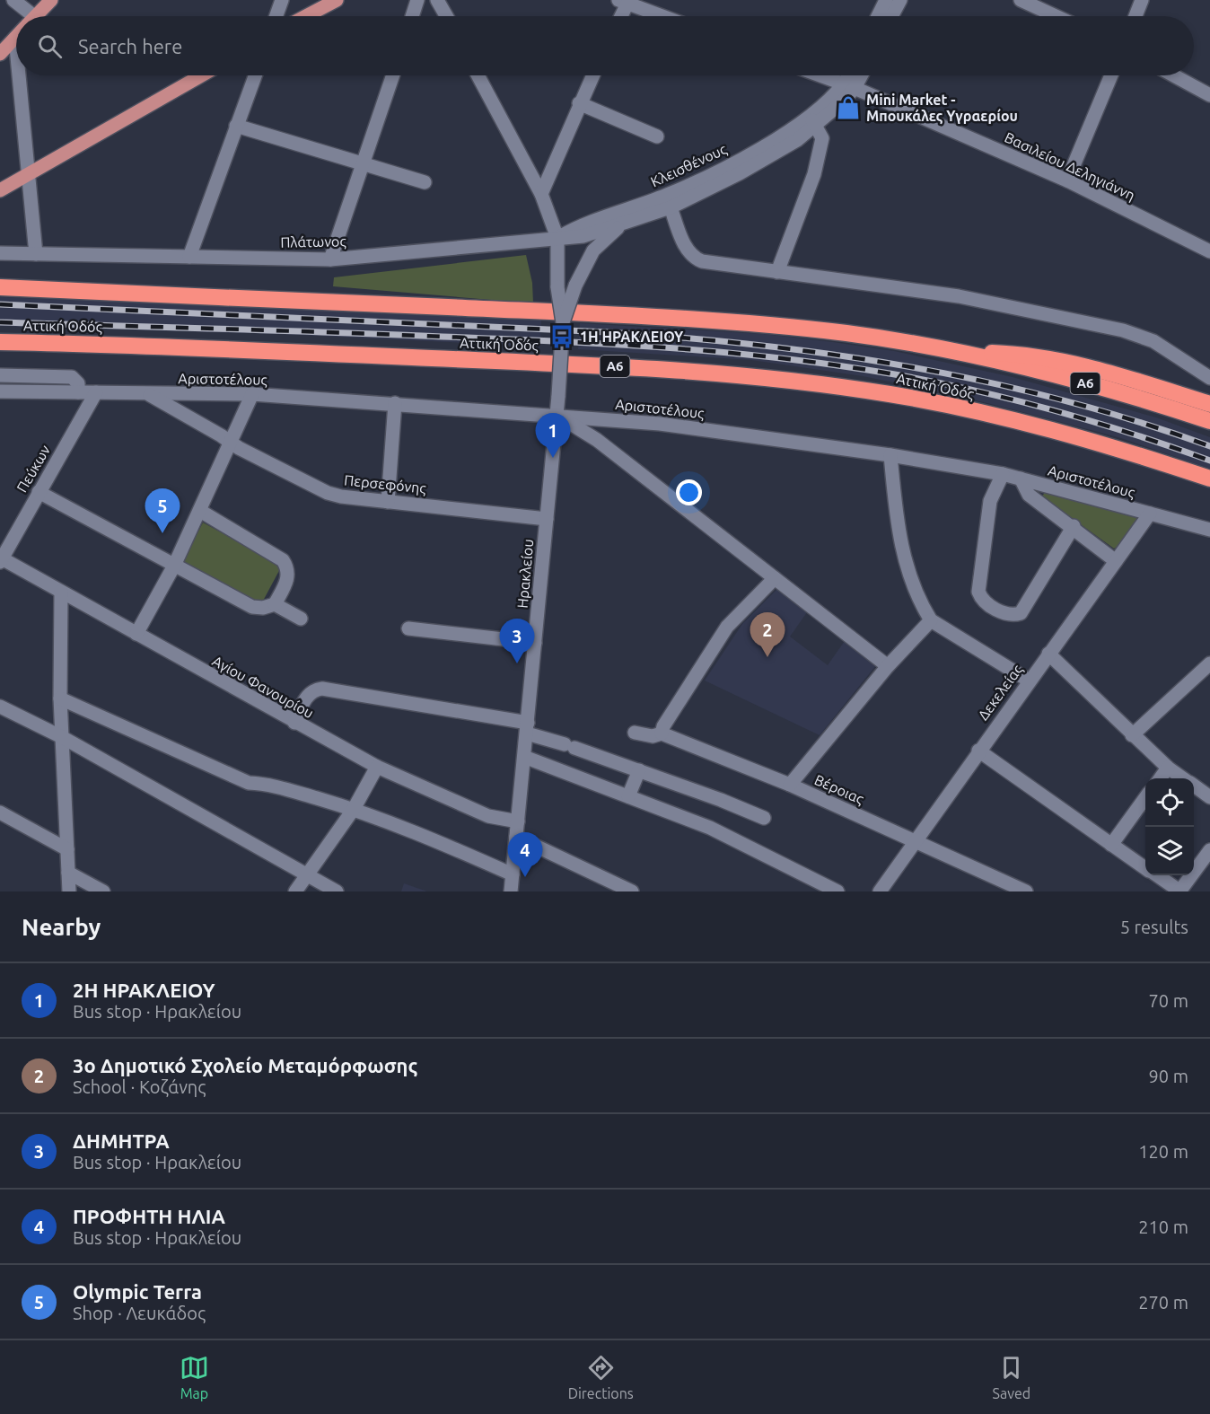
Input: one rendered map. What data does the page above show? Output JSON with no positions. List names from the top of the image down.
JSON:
{
  "streets": {
    "highway": ["Αττική Οδός", "Α6"],
    "street": [
      "Κλεισθένους",
      "Βασιλείου Δεληγιάννη",
      "Πλάτωνος",
      "Αριστοτέλους",
      "Πεύκων",
      "Περσεφόνης",
      "Ηρακλείου",
      "Αγίου Φανουρίου",
      "Δεκελείας",
      "Βέροιας"
    ]
  },
  "crossings": [
    ["Κλεισθένους", "Βασιλείου Δεληγιάννη"],
    ["Κλεισθένους", "Πλάτωνος"],
    ["Κλεισθένους", "Ηρακλείου"],
    ["Πλάτωνος", "Ηρακλείου"],
    ["Αριστοτέλους", "Πεύκων"],
    ["Αριστοτέλους", "Περσεφόνης"],
    ["Αριστοτέλους", "Ηρακλείου"],
    ["Αριστοτέλους", "Δεκελείας"],
    ["Πεύκων", "Αγίου Φανουρίου"],
    ["Περσεφόνης", "Ηρακλείου"],
    ["Ηρακλείου", "Αγίου Φανουρίου"],
    ["Δεκελείας", "Βέροιας"]
  ],
  "places": {
    "shop": ["Mini Market - Μπουκάλες Υγραερίου"],
    "bus stop": ["1Η ΗΡΑΚΛΕΙΟΥ"]
  },
  "page": {
    "search": "Search here",
    "pins": [
      "1",
      "5",
      "2",
      "3",
      "4"
    ],
    "heading": ["Nearby", "5 results"],
    "list": [
      {
        "mark": "1",
        "name": "2Η ΗΡΑΚΛΕΙΟΥ",
        "note": "Bus stop · Ηρακλείου",
        "value": "70 m"
      },
      {
        "mark": "2",
        "name": "3ο Δημοτικό Σχολείο Μεταμόρφωσης",
        "note": "School · Κοζάνης",
        "value": "90 m"
      },
      {
        "mark": "3",
        "name": "ΔΗΜΗΤΡΑ",
        "note": "Bus stop · Ηρακλείου",
        "value": "120 m"
      },
      {
        "mark": "4",
        "name": "ΠΡΟΦΗΤΗ ΗΛΙΑ",
        "note": "Bus stop · Ηρακλείου",
        "value": "210 m"
      },
      {
        "mark": "5",
        "name": "Olympic Terra",
        "note": "Shop · Λευκάδος",
        "value": "270 m"
      }
    ],
    "nav": ["Map", "Directions", "Saved"]
  }
}
